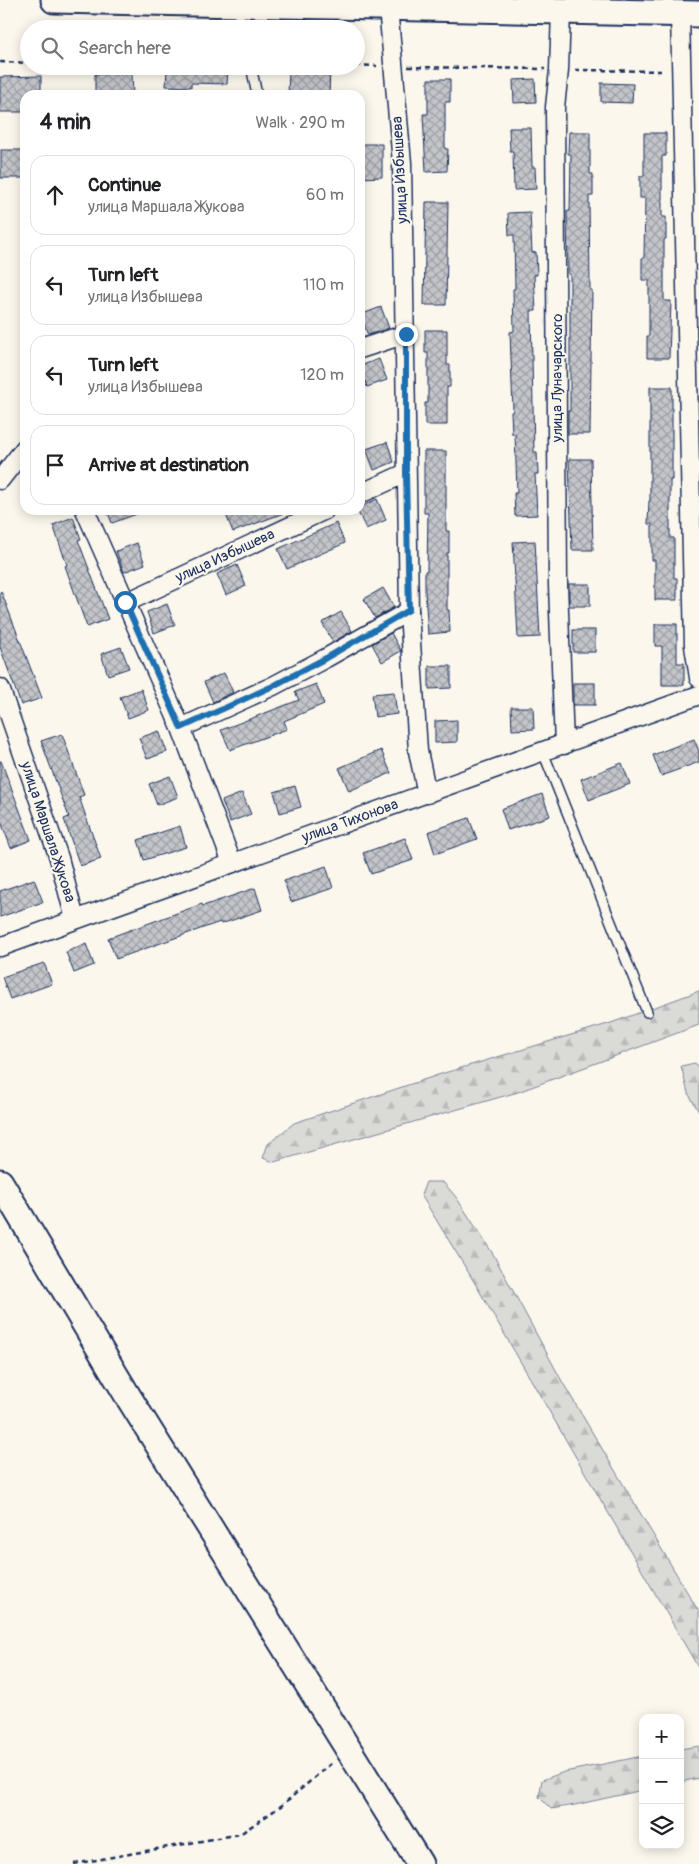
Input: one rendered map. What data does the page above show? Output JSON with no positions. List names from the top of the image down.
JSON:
{
  "streets": {
    "street": [
      "улица Избышева",
      "улица Луначарского",
      "улица Тихонова",
      "улица Маршала Жукова"
    ]
  },
  "crossings": [
    ["улица Избышева", "улица Тихонова"],
    ["улица Луначарского", "улица Тихонова"],
    ["улица Тихонова", "улица Маршала Жукова"]
  ],
  "page": {
    "search": "Search here",
    "heading": ["4 min", "Walk · 290 m"],
    "list": [
      ["Continue", "улица Маршала Жукова", "60 m"],
      ["Turn left", "улица Избышева", "110 m"],
      ["Turn left", "улица Избышева", "120 m"],
      "Arrive at destination"
    ],
    "map_buttons": ["+", "−"]
  }
}
